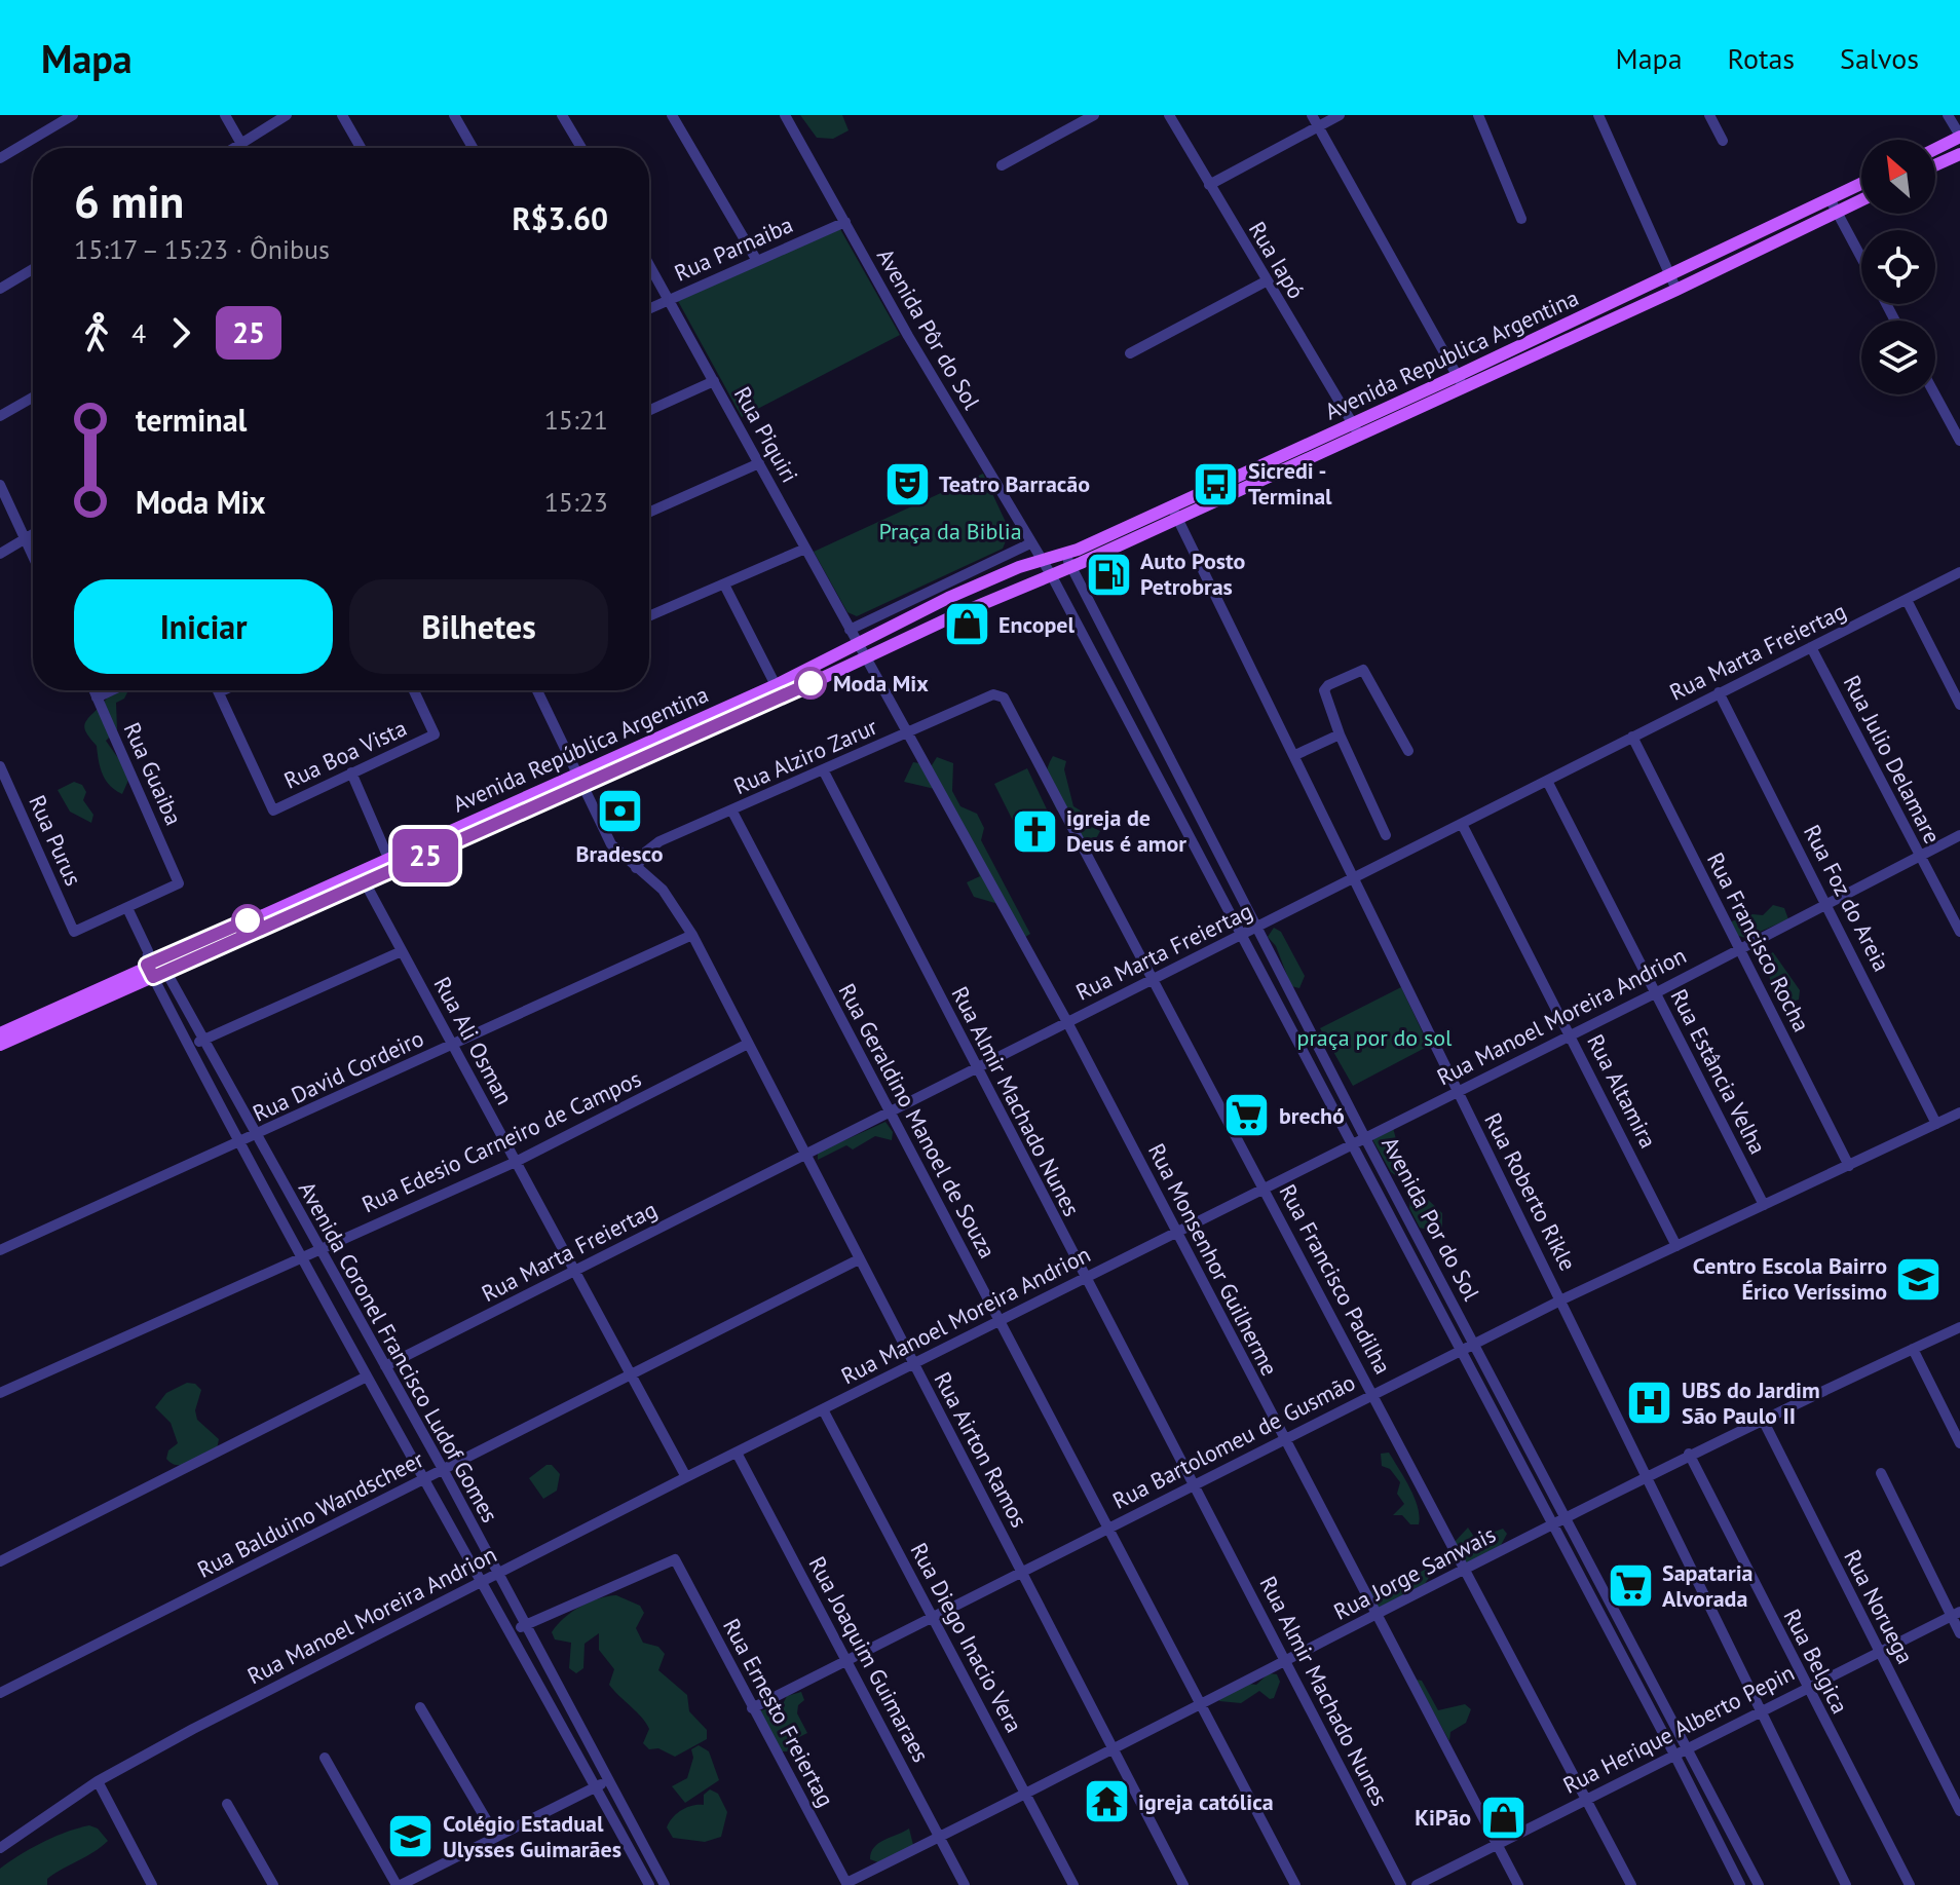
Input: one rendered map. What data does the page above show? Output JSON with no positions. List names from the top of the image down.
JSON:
{
  "streets": {
    "main road": ["Avenida Republica Argentina", "Avenida República Argentina"],
    "street": [
      "Rua Parnaiba",
      "Rua Iapó",
      "Avenida Pôr do Sol",
      "Rua Piquiri",
      "Rua Marta Freiertag",
      "Rua Boa Vista",
      "Rua Alziro Zarur",
      "Rua Julio Delamare",
      "Rua Guaiba",
      "Rua Purus",
      "Rua Foz do Areia",
      "Rua Francisco Rocha",
      "Rua Manoel Moreira Andrion",
      "Rua Ali Osman",
      "Rua Estância Velha",
      "Rua David Cordeiro",
      "Rua Altamira",
      "Rua Almir Machado Nunes",
      "Rua Geraldino Manoel de Souza",
      "Rua Edesio Carneiro de Campos",
      "Rua Roberto Rikle",
      "Avenida Por do Sol",
      "Rua Monsenhor Guilherme",
      "Rua Francisco Padilha",
      "Avenida Coronel Francisco Ludof Gomes",
      "Rua Bartolomeu de Gusmão",
      "Rua Airton Ramos",
      "Rua Balduino Wandscheer",
      "Rua Jorge Sanwais",
      "Rua Noruega",
      "Rua Diego Inacio Vera",
      "Rua Joaquim Guimaraes",
      "Rua Belgica",
      "Rua Ernesto Freiertag",
      "Rua Herique Alberto Pepin"
    ]
  },
  "crossings": [
    ["Rua Parnaiba", "Avenida Pôr do Sol"],
    ["Rua Parnaiba", "Rua Piquiri"],
    ["Rua Iapó", "Avenida Republica Argentina"],
    ["Avenida Pôr do Sol", "Avenida Republica Argentina"],
    ["Avenida Pôr do Sol", "Avenida República Argentina"],
    ["Avenida Pôr do Sol", "Avenida Por do Sol"],
    ["Avenida Republica Argentina", "Avenida República Argentina"],
    ["Avenida Republica Argentina", "Rua Roberto Rikle"],
    ["Avenida Republica Argentina", "Avenida Por do Sol"],
    ["Rua Piquiri", "Avenida República Argentina"],
    ["Rua Piquiri", "Rua Monsenhor Guilherme"],
    ["Rua Marta Freiertag", "Rua Julio Delamare"],
    ["Rua Marta Freiertag", "Rua Foz do Areia"],
    ["Rua Marta Freiertag", "Rua Francisco Rocha"],
    ["Rua Marta Freiertag", "Rua Ali Osman"],
    ["Rua Marta Freiertag", "Rua Estância Velha"],
    ["Rua Marta Freiertag", "Rua Altamira"],
    ["Rua Marta Freiertag", "Rua Almir Machado Nunes"],
    ["Rua Marta Freiertag", "Rua Geraldino Manoel de Souza"],
    ["Rua Marta Freiertag", "Rua Roberto Rikle"],
    ["Rua Marta Freiertag", "Avenida Por do Sol"],
    ["Rua Marta Freiertag", "Rua Monsenhor Guilherme"],
    ["Rua Marta Freiertag", "Rua Francisco Padilha"],
    ["Rua Marta Freiertag", "Avenida Coronel Francisco Ludof Gomes"],
    ["Rua Marta Freiertag", "Rua Airton Ramos"],
    ["Avenida República Argentina", "Rua Ali Osman"],
    ["Avenida República Argentina", "Avenida Por do Sol"],
    ["Avenida República Argentina", "Rua Monsenhor Guilherme"],
    ["Avenida República Argentina", "Avenida Coronel Francisco Ludof Gomes"],
    ["Avenida República Argentina", "Rua Airton Ramos"],
    ["Rua Alziro Zarur", "Rua Almir Machado Nunes"],
    ["Rua Alziro Zarur", "Rua Geraldino Manoel de Souza"],
    ["Rua Alziro Zarur", "Rua Monsenhor Guilherme"],
    ["Rua Alziro Zarur", "Rua Francisco Padilha"],
    ["Rua Alziro Zarur", "Rua Airton Ramos"],
    ["Rua Julio Delamare", "Rua Manoel Moreira Andrion"],
    ["Rua Guaiba", "Rua Purus"],
    ["Rua Foz do Areia", "Rua Manoel Moreira Andrion"],
    ["Rua Foz do Areia", "Rua Bartolomeu de Gusmão"],
    ["Rua Francisco Rocha", "Rua Manoel Moreira Andrion"],
    ["Rua Francisco Rocha", "Rua Bartolomeu de Gusmão"],
    ["Rua Manoel Moreira Andrion", "Rua Ali Osman"],
    ["Rua Manoel Moreira Andrion", "Rua Estância Velha"],
    ["Rua Manoel Moreira Andrion", "Rua Altamira"],
    ["Rua Manoel Moreira Andrion", "Rua Almir Machado Nunes"],
    ["Rua Manoel Moreira Andrion", "Rua Geraldino Manoel de Souza"],
    ["Rua Manoel Moreira Andrion", "Rua Roberto Rikle"],
    ["Rua Manoel Moreira Andrion", "Avenida Por do Sol"],
    ["Rua Manoel Moreira Andrion", "Rua Monsenhor Guilherme"],
    ["Rua Manoel Moreira Andrion", "Rua Francisco Padilha"],
    ["Rua Manoel Moreira Andrion", "Avenida Coronel Francisco Ludof Gomes"],
    ["Rua Manoel Moreira Andrion", "Rua Airton Ramos"],
    ["Rua Manoel Moreira Andrion", "Rua Diego Inacio Vera"],
    ["Rua Manoel Moreira Andrion", "Rua Joaquim Guimaraes"],
    ["Rua Ali Osman", "Rua David Cordeiro"],
    ["Rua Ali Osman", "Rua Edesio Carneiro de Campos"],
    ["Rua Ali Osman", "Rua Balduino Wandscheer"],
    ["Rua Estância Velha", "Rua Bartolomeu de Gusmão"],
    ["Rua David Cordeiro", "Avenida Coronel Francisco Ludof Gomes"],
    ["Rua David Cordeiro", "Rua Airton Ramos"],
    ["Rua Altamira", "Rua Bartolomeu de Gusmão"],
    ["Rua Almir Machado Nunes", "Rua Bartolomeu de Gusmão"],
    ["Rua Almir Machado Nunes", "Rua Jorge Sanwais"],
    ["Rua Geraldino Manoel de Souza", "Rua Bartolomeu de Gusmão"],
    ["Rua Geraldino Manoel de Souza", "Rua Jorge Sanwais"],
    ["Rua Edesio Carneiro de Campos", "Avenida Coronel Francisco Ludof Gomes"],
    ["Rua Edesio Carneiro de Campos", "Rua Airton Ramos"],
    ["Rua Roberto Rikle", "Rua Bartolomeu de Gusmão"],
    ["Rua Roberto Rikle", "Rua Jorge Sanwais"],
    ["Rua Roberto Rikle", "Rua Herique Alberto Pepin"],
    ["Avenida Por do Sol", "Rua Bartolomeu de Gusmão"],
    ["Avenida Por do Sol", "Rua Jorge Sanwais"],
    ["Avenida Por do Sol", "Rua Herique Alberto Pepin"],
    ["Rua Monsenhor Guilherme", "Rua Bartolomeu de Gusmão"],
    ["Rua Monsenhor Guilherme", "Rua Jorge Sanwais"],
    ["Rua Monsenhor Guilherme", "Rua Herique Alberto Pepin"],
    ["Rua Francisco Padilha", "Rua Bartolomeu de Gusmão"],
    ["Rua Francisco Padilha", "Rua Jorge Sanwais"],
    ["Rua Francisco Padilha", "Rua Herique Alberto Pepin"],
    ["Avenida Coronel Francisco Ludof Gomes", "Rua Balduino Wandscheer"],
    ["Avenida Coronel Francisco Ludof Gomes", "Rua Ernesto Freiertag"],
    ["Rua Bartolomeu de Gusmão", "Rua Airton Ramos"],
    ["Rua Bartolomeu de Gusmão", "Rua Diego Inacio Vera"],
    ["Rua Bartolomeu de Gusmão", "Rua Joaquim Guimaraes"],
    ["Rua Bartolomeu de Gusmão", "Rua Ernesto Freiertag"],
    ["Rua Airton Ramos", "Rua Balduino Wandscheer"],
    ["Rua Airton Ramos", "Rua Jorge Sanwais"],
    ["Rua Jorge Sanwais", "Rua Noruega"],
    ["Rua Jorge Sanwais", "Rua Diego Inacio Vera"],
    ["Rua Jorge Sanwais", "Rua Joaquim Guimaraes"],
    ["Rua Jorge Sanwais", "Rua Belgica"],
    ["Rua Jorge Sanwais", "Rua Ernesto Freiertag"],
    ["Rua Noruega", "Rua Herique Alberto Pepin"],
    ["Rua Belgica", "Rua Herique Alberto Pepin"]
  ],
  "parks": ["Praça da Biblia", "praça por do sol"],
  "places": {
    "theatre": ["Teatro Barracão"],
    "bus stop": ["Sicredi - Terminal"],
    "fuel station": ["Auto Posto Petrobras"],
    "shop": ["Encopel", "KiPão"],
    "other": ["Moda Mix"],
    "bank": ["Bradesco"],
    "church": ["igreja de Deus é amor"],
    "supermarket": ["brechó", "Sapataria Alvorada"],
    "school or university": ["Centro Escola Bairro Érico Veríssimo", "Colégio Estadual Ulysses Guimarães"],
    "hospital": ["UBS do Jardim São Paulo II"],
    "temple": ["igreja católica"]
  },
  "lines": ["bus line 25"],
  "north": "top left",
  "page": {
    "header": "Mapa",
    "nav": ["Mapa", "Rotas", "Salvos"],
    "on_map": "25",
    "heading": ["6 min", "15:17 – 15:23 · Ônibus", "R$3.60"],
    "legs": ["4", "25"],
    "list": [
      {
        "name": "terminal",
        "value": "15:21"
      },
      {
        "name": "Moda Mix",
        "value": "15:23"
      }
    ],
    "buttons": ["Iniciar", "Bilhetes"]
  }
}
